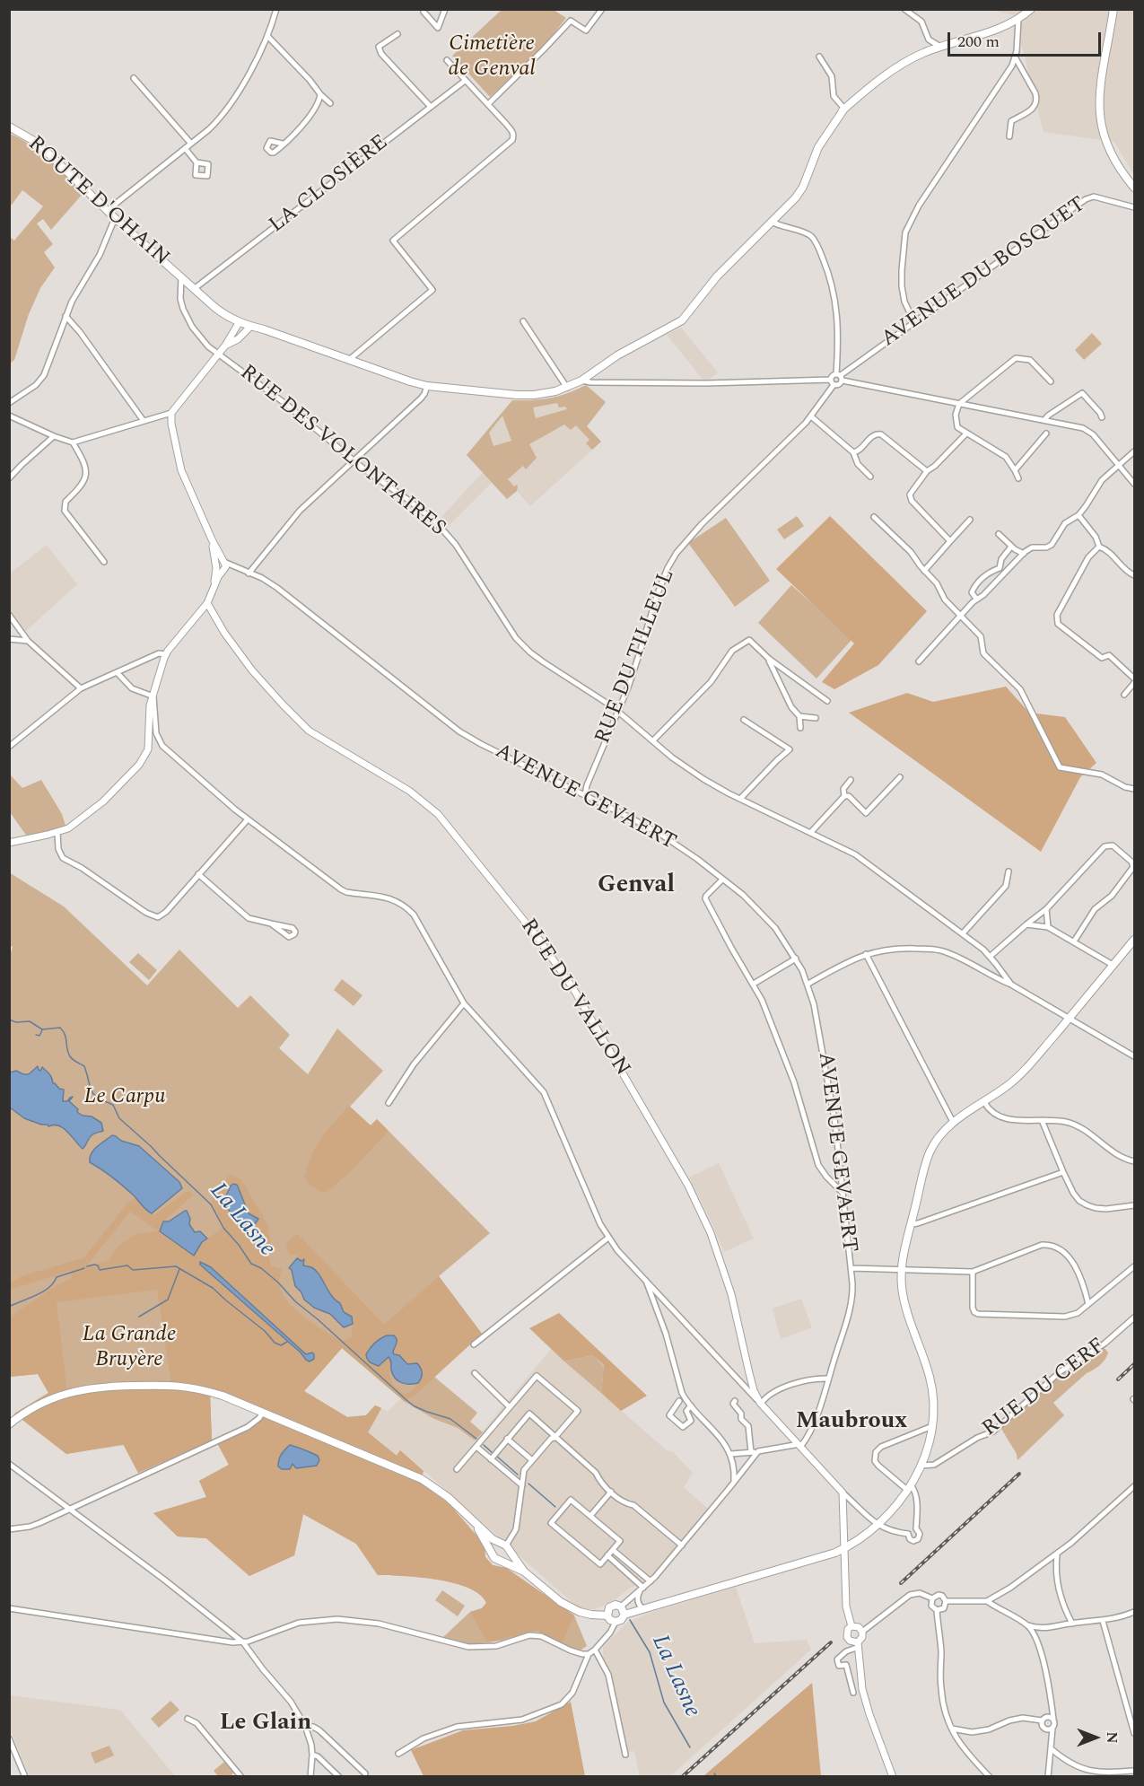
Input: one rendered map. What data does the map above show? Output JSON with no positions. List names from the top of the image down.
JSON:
{
  "streets": {
    "main road": ["ROUTE D'OHAIN"],
    "street": [
      "LA CLOSIÈRE",
      "AVENUE DU BOSQUET",
      "RUE DES VOLONTAIRES",
      "RUE DU TILLEUL",
      "AVENUE GEVAERT",
      "RUE DU VALLON",
      "RUE DU CERF"
    ]
  },
  "crossings": [
    ["LA CLOSIÈRE", "ROUTE D'OHAIN"],
    ["ROUTE D'OHAIN", "RUE DES VOLONTAIRES"],
    ["AVENUE DU BOSQUET", "RUE DU TILLEUL"],
    ["RUE DES VOLONTAIRES", "RUE DU TILLEUL"],
    ["RUE DU TILLEUL", "AVENUE GEVAERT"]
  ],
  "districts": ["Genval", "Maubroux", "Le Glain"],
  "water": ["La Lasne"],
  "parks": ["Cimetière de Genval", "Le Carpu", "La Grande Bruyère"],
  "scale_bar": "200 m",
  "north": "right"
}
